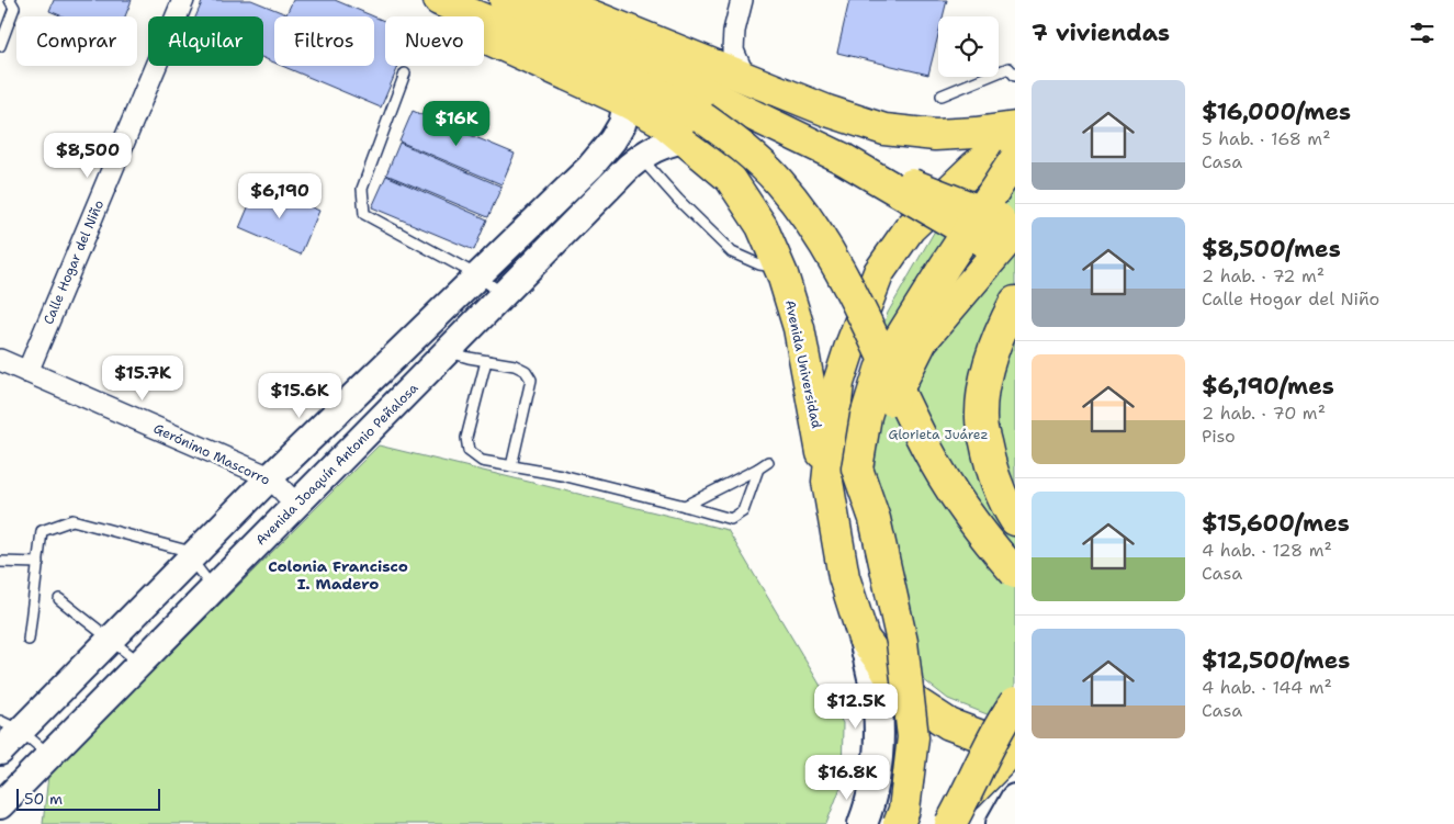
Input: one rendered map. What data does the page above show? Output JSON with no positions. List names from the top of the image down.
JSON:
{
  "streets": {
    "main road": ["Avenida Universidad"],
    "street": ["Calle Hogar del Niño", "Gerónimo Mascorro", "Avenida Joaquín Antonio Peñalosa"]
  },
  "crossings": [
    ["Calle Hogar del Niño", "Gerónimo Mascorro"],
    ["Avenida Universidad", "Avenida Joaquín Antonio Peñalosa"],
    ["Gerónimo Mascorro", "Avenida Joaquín Antonio Peñalosa"]
  ],
  "districts": ["Colonia Francisco I. Madero"],
  "parks": ["Glorieta Juárez"],
  "scale_bar": "50 m",
  "page": {
    "heading": "7 viviendas",
    "chip": [
      "Comprar",
      "Alquilar",
      "Filtros",
      "Nuevo"
    ],
    "list": [
      {
        "name": "$16,000/mes",
        "note": "5 hab. · 168 m² · Casa"
      },
      {
        "name": "$8,500/mes",
        "note": "2 hab. · 72 m² · Calle Hogar del Niño"
      },
      {
        "name": "$6,190/mes",
        "note": "2 hab. · 70 m² · Piso"
      },
      {
        "name": "$15,600/mes",
        "note": "4 hab. · 128 m² · Casa"
      },
      {
        "name": "$12,500/mes",
        "note": "4 hab. · 144 m² · Casa"
      }
    ],
    "price": [
      "$16K",
      "$8,500",
      "$6,190",
      "$15.7K",
      "$15.6K",
      "$12.5K",
      "$16.8K"
    ],
    "scale": "50 m"
  }
}
